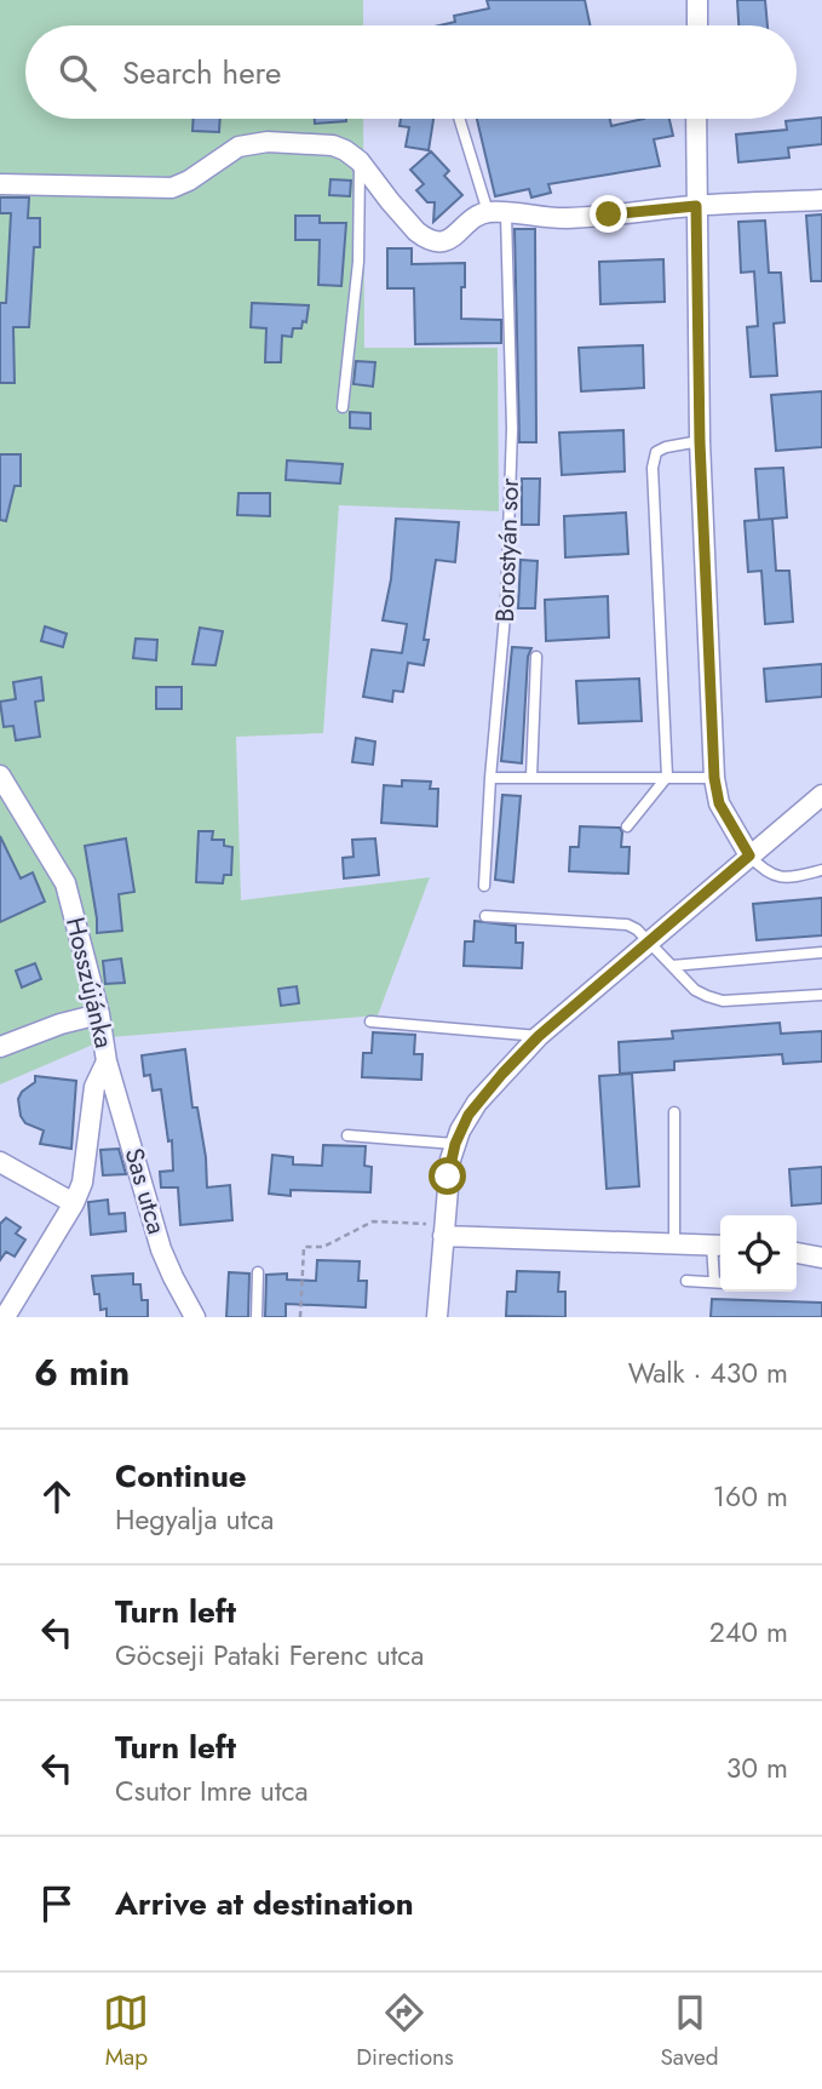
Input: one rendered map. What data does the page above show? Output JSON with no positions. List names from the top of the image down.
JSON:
{
  "streets": {
    "street": ["Hosszújánka", "Sas utca"],
    "lane": ["Borostyán sor"]
  },
  "crossings": [
    ["Hosszújánka", "Sas utca"]
  ],
  "page": {
    "search": "Search here",
    "heading": ["6 min", "Walk · 430 m"],
    "list": [
      ["Continue", "Hegyalja utca", "160 m"],
      ["Turn left", "Göcseji Pataki Ferenc utca", "240 m"],
      ["Turn left", "Csutor Imre utca", "30 m"],
      "Arrive at destination"
    ],
    "nav": ["Map", "Directions", "Saved"]
  }
}
